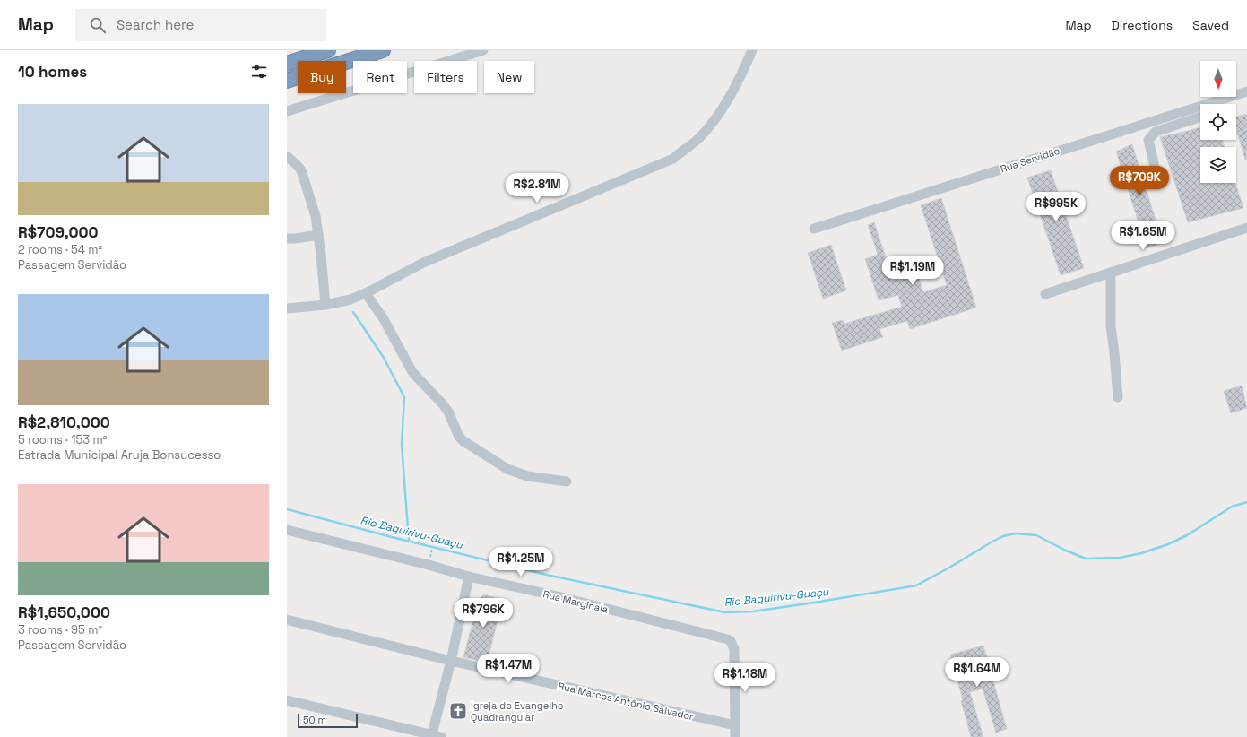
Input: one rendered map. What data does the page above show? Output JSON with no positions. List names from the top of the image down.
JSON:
{
  "streets": {
    "street": ["Rua Servidão", "Rua Marginala", "Rua Marcos Antônio Salvador"]
  },
  "crossings": [
    ["Rua Marginala", "Rua Marcos Antônio Salvador"]
  ],
  "water": ["Rio Baquirivu-Guaçu"],
  "places": {
    "church": ["Igreja do Evangelho Quadrangular"]
  },
  "scale_bar": "50 m",
  "north": "bottom",
  "page": {
    "header": "Map",
    "search": "Search here",
    "nav": ["Map", "Directions", "Saved"],
    "heading": "10 homes",
    "chip": [
      "Buy",
      "Rent",
      "Filters",
      "New"
    ],
    "list": [
      {
        "name": "R$709,000",
        "note": "2 rooms · 54 m² · Passagem Servidão"
      },
      {
        "name": "R$2,810,000",
        "note": "5 rooms · 153 m² · Estrada Municipal Aruja Bonsucesso"
      },
      {
        "name": "R$1,650,000",
        "note": "3 rooms · 95 m² · Passagem Servidão"
      }
    ],
    "price": [
      "R$709K",
      "R$2.81M",
      "R$995K",
      "R$1.65M",
      "R$1.19M",
      "R$1.25M",
      "R$796K",
      "R$1.47M",
      "R$1.64M",
      "R$1.18M"
    ],
    "scale": "50 m"
  }
}
